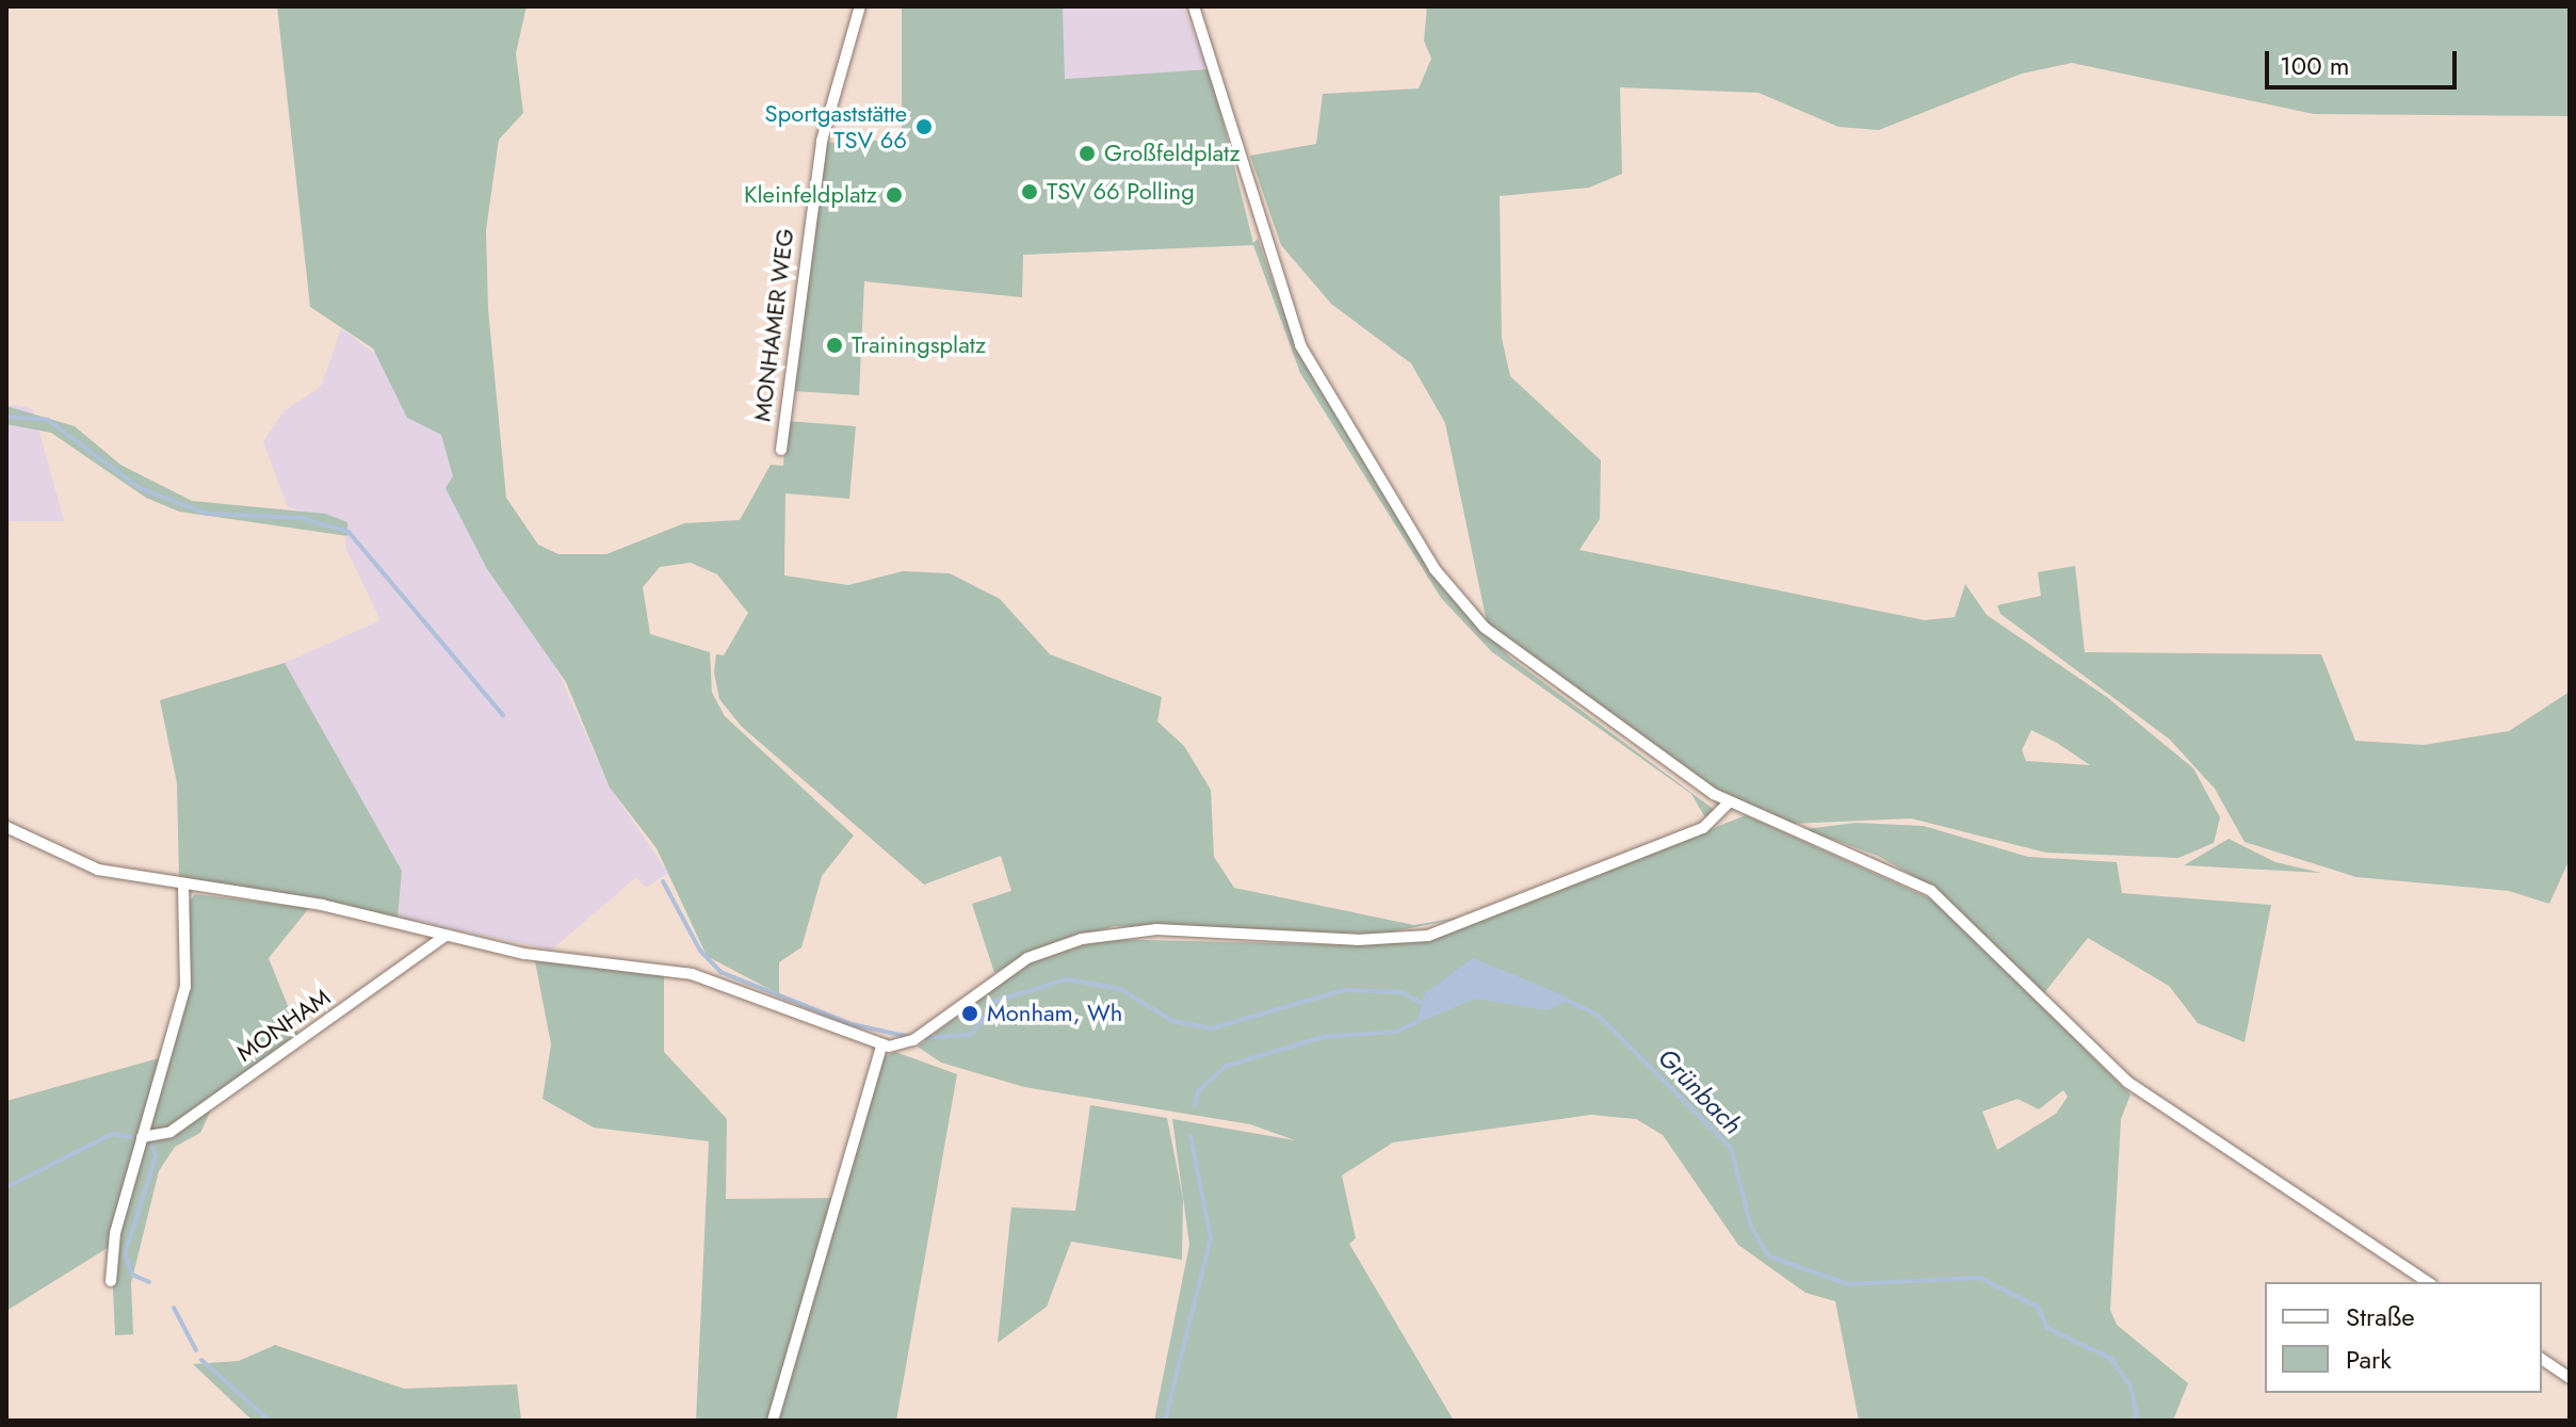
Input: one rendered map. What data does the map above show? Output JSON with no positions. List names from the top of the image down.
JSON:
{
  "streets": {
    "street": ["MONHAMER WEG", "MONHAM"]
  },
  "water": ["Grünbach"],
  "places": [
    "Sportgaststätte TSV 66",
    "Großfeldplatz",
    "TSV 66 Polling",
    "Kleinfeldplatz",
    "Trainingsplatz",
    "Monham, Wh"
  ],
  "legend": ["Straße", "Park"],
  "scale_bar": "100 m"
}
